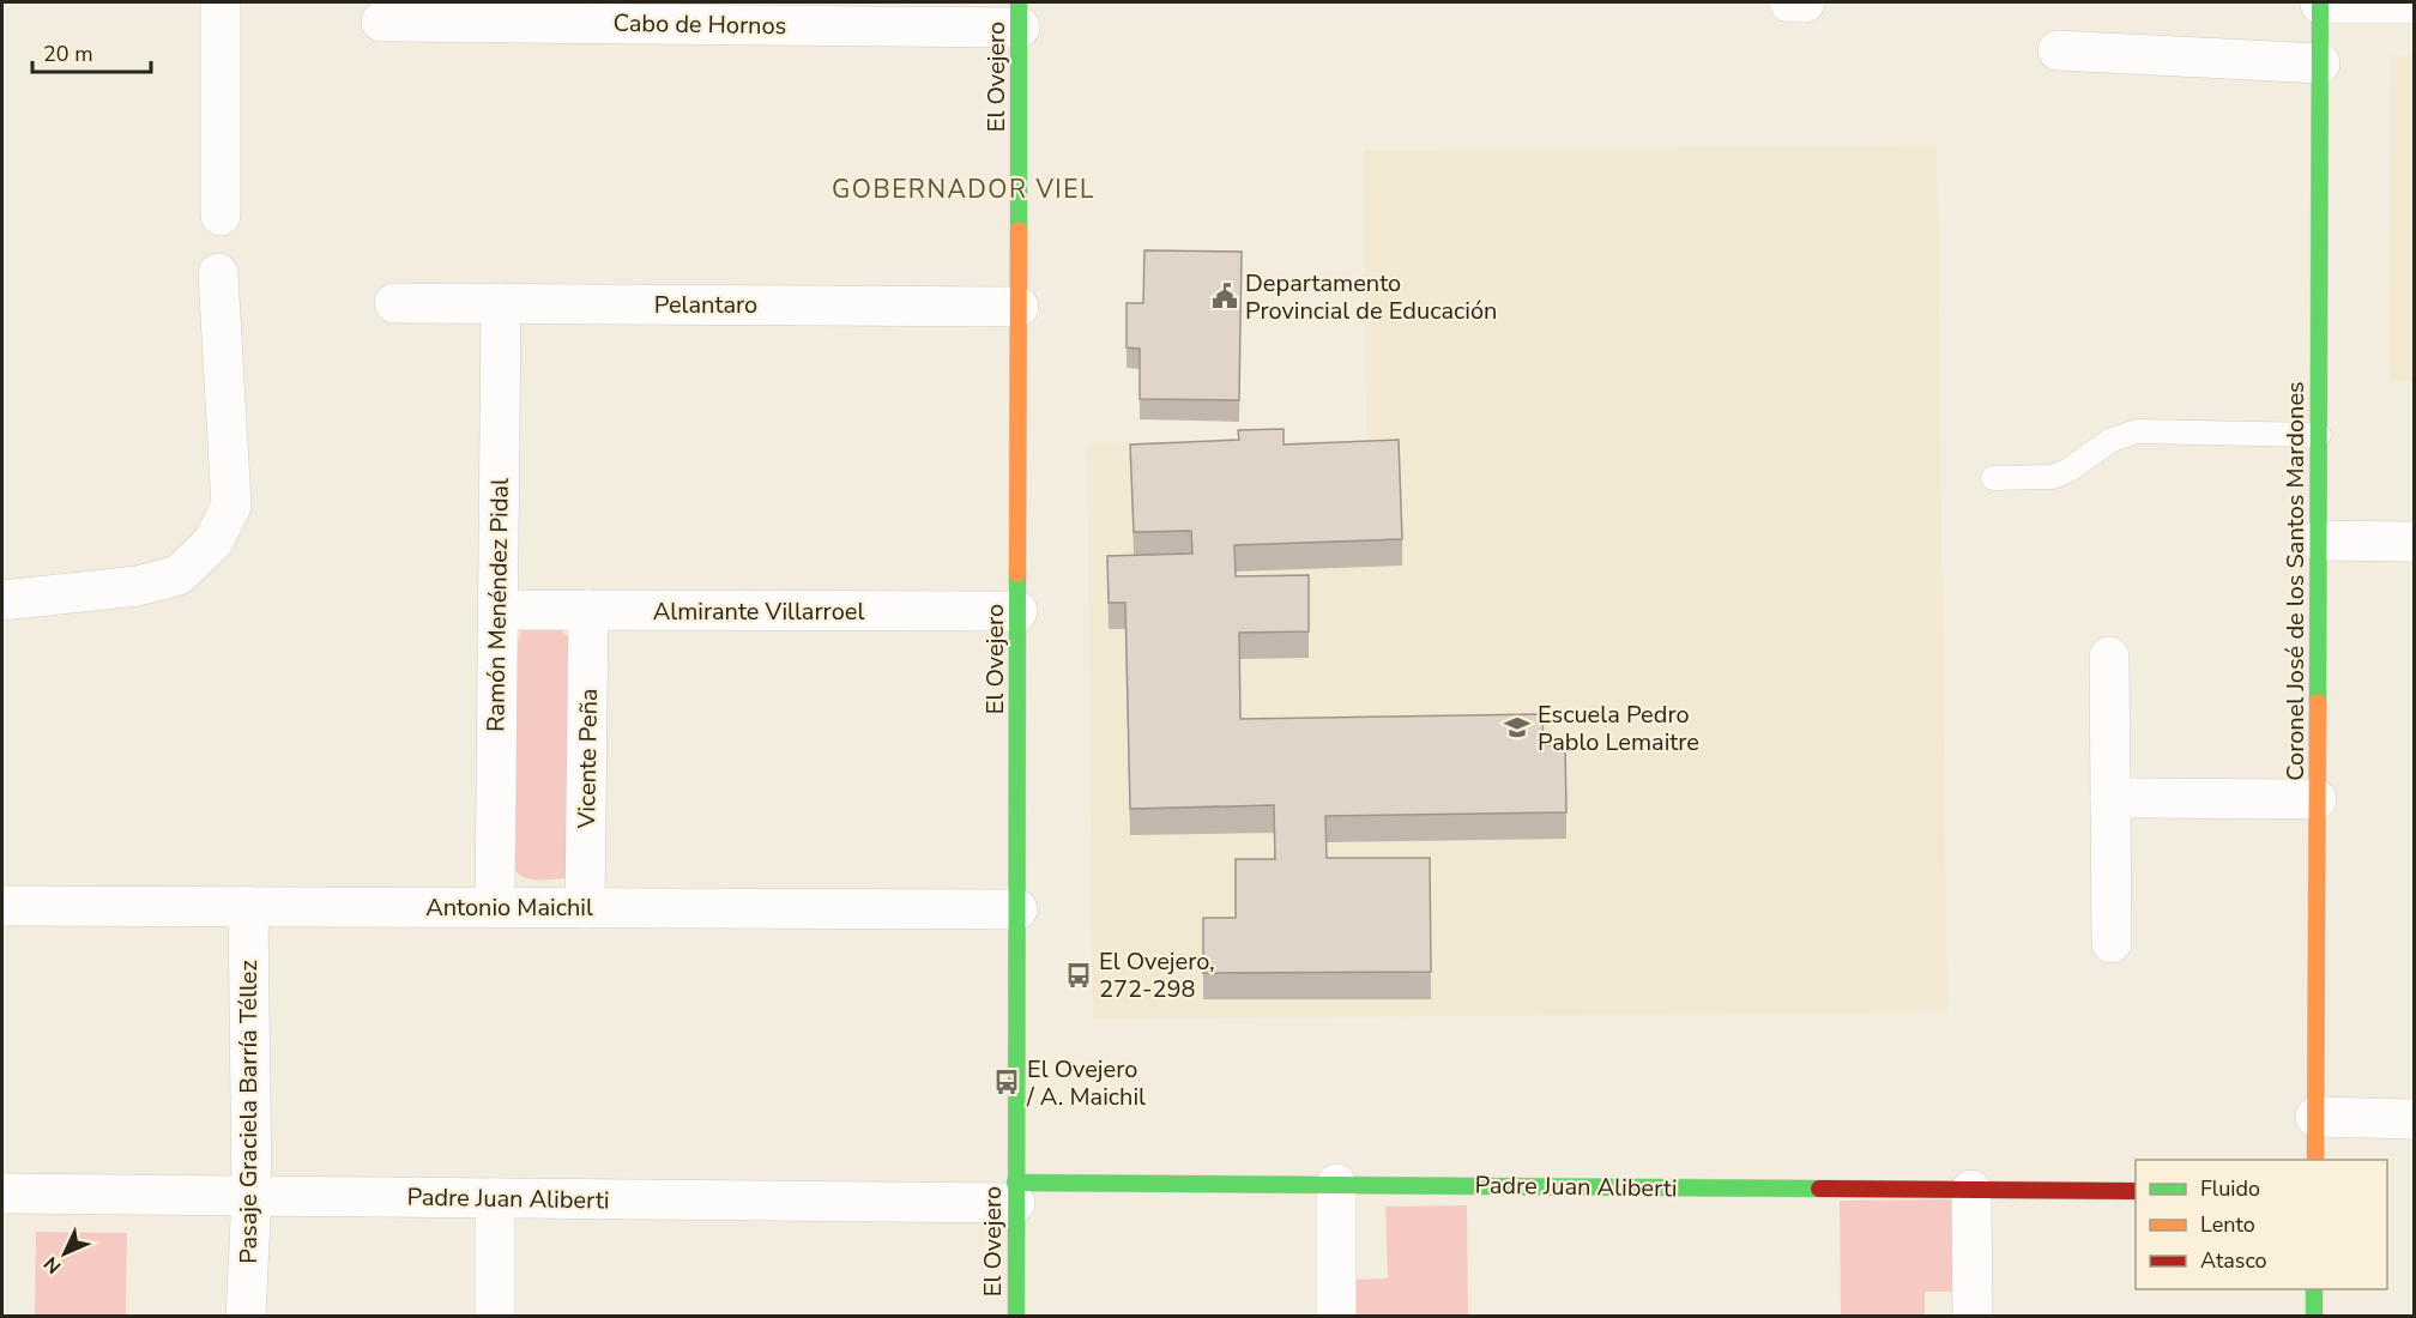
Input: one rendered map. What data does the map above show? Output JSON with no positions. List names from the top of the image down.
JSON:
{
  "streets": {
    "street": [
      "Cabo de Hornos",
      "El Ovejero",
      "Pelantaro",
      "Coronel José de los Santos Mardones",
      "Ramón Menéndez Pidal",
      "Almirante Villarroel",
      "Vicente Peña",
      "Antonio Maichil",
      "Pasaje Graciela Barría Téllez",
      "Padre Juan Aliberti"
    ]
  },
  "crossings": [
    ["Cabo de Hornos", "El Ovejero"],
    ["El Ovejero", "Pelantaro"],
    ["El Ovejero", "Almirante Villarroel"],
    ["El Ovejero", "Antonio Maichil"],
    ["El Ovejero", "Padre Juan Aliberti"],
    ["Pelantaro", "Ramón Menéndez Pidal"],
    ["Ramón Menéndez Pidal", "Almirante Villarroel"],
    ["Ramón Menéndez Pidal", "Antonio Maichil"],
    ["Almirante Villarroel", "Vicente Peña"],
    ["Vicente Peña", "Antonio Maichil"],
    ["Antonio Maichil", "Pasaje Graciela Barría Téllez"],
    ["Pasaje Graciela Barría Téllez", "Padre Juan Aliberti"]
  ],
  "districts": ["GOBERNADOR VIEL"],
  "places": {
    "public building": ["Departamento Provincial de Educación"],
    "school or university": ["Escuela Pedro Pablo Lemaitre"],
    "bus stop": ["El Ovejero, 272-298", "El Ovejero / A. Maichil"]
  },
  "legend": ["Fluido", "Lento", "Atasco"],
  "scale_bar": "20 m",
  "north": "bottom left"
}
